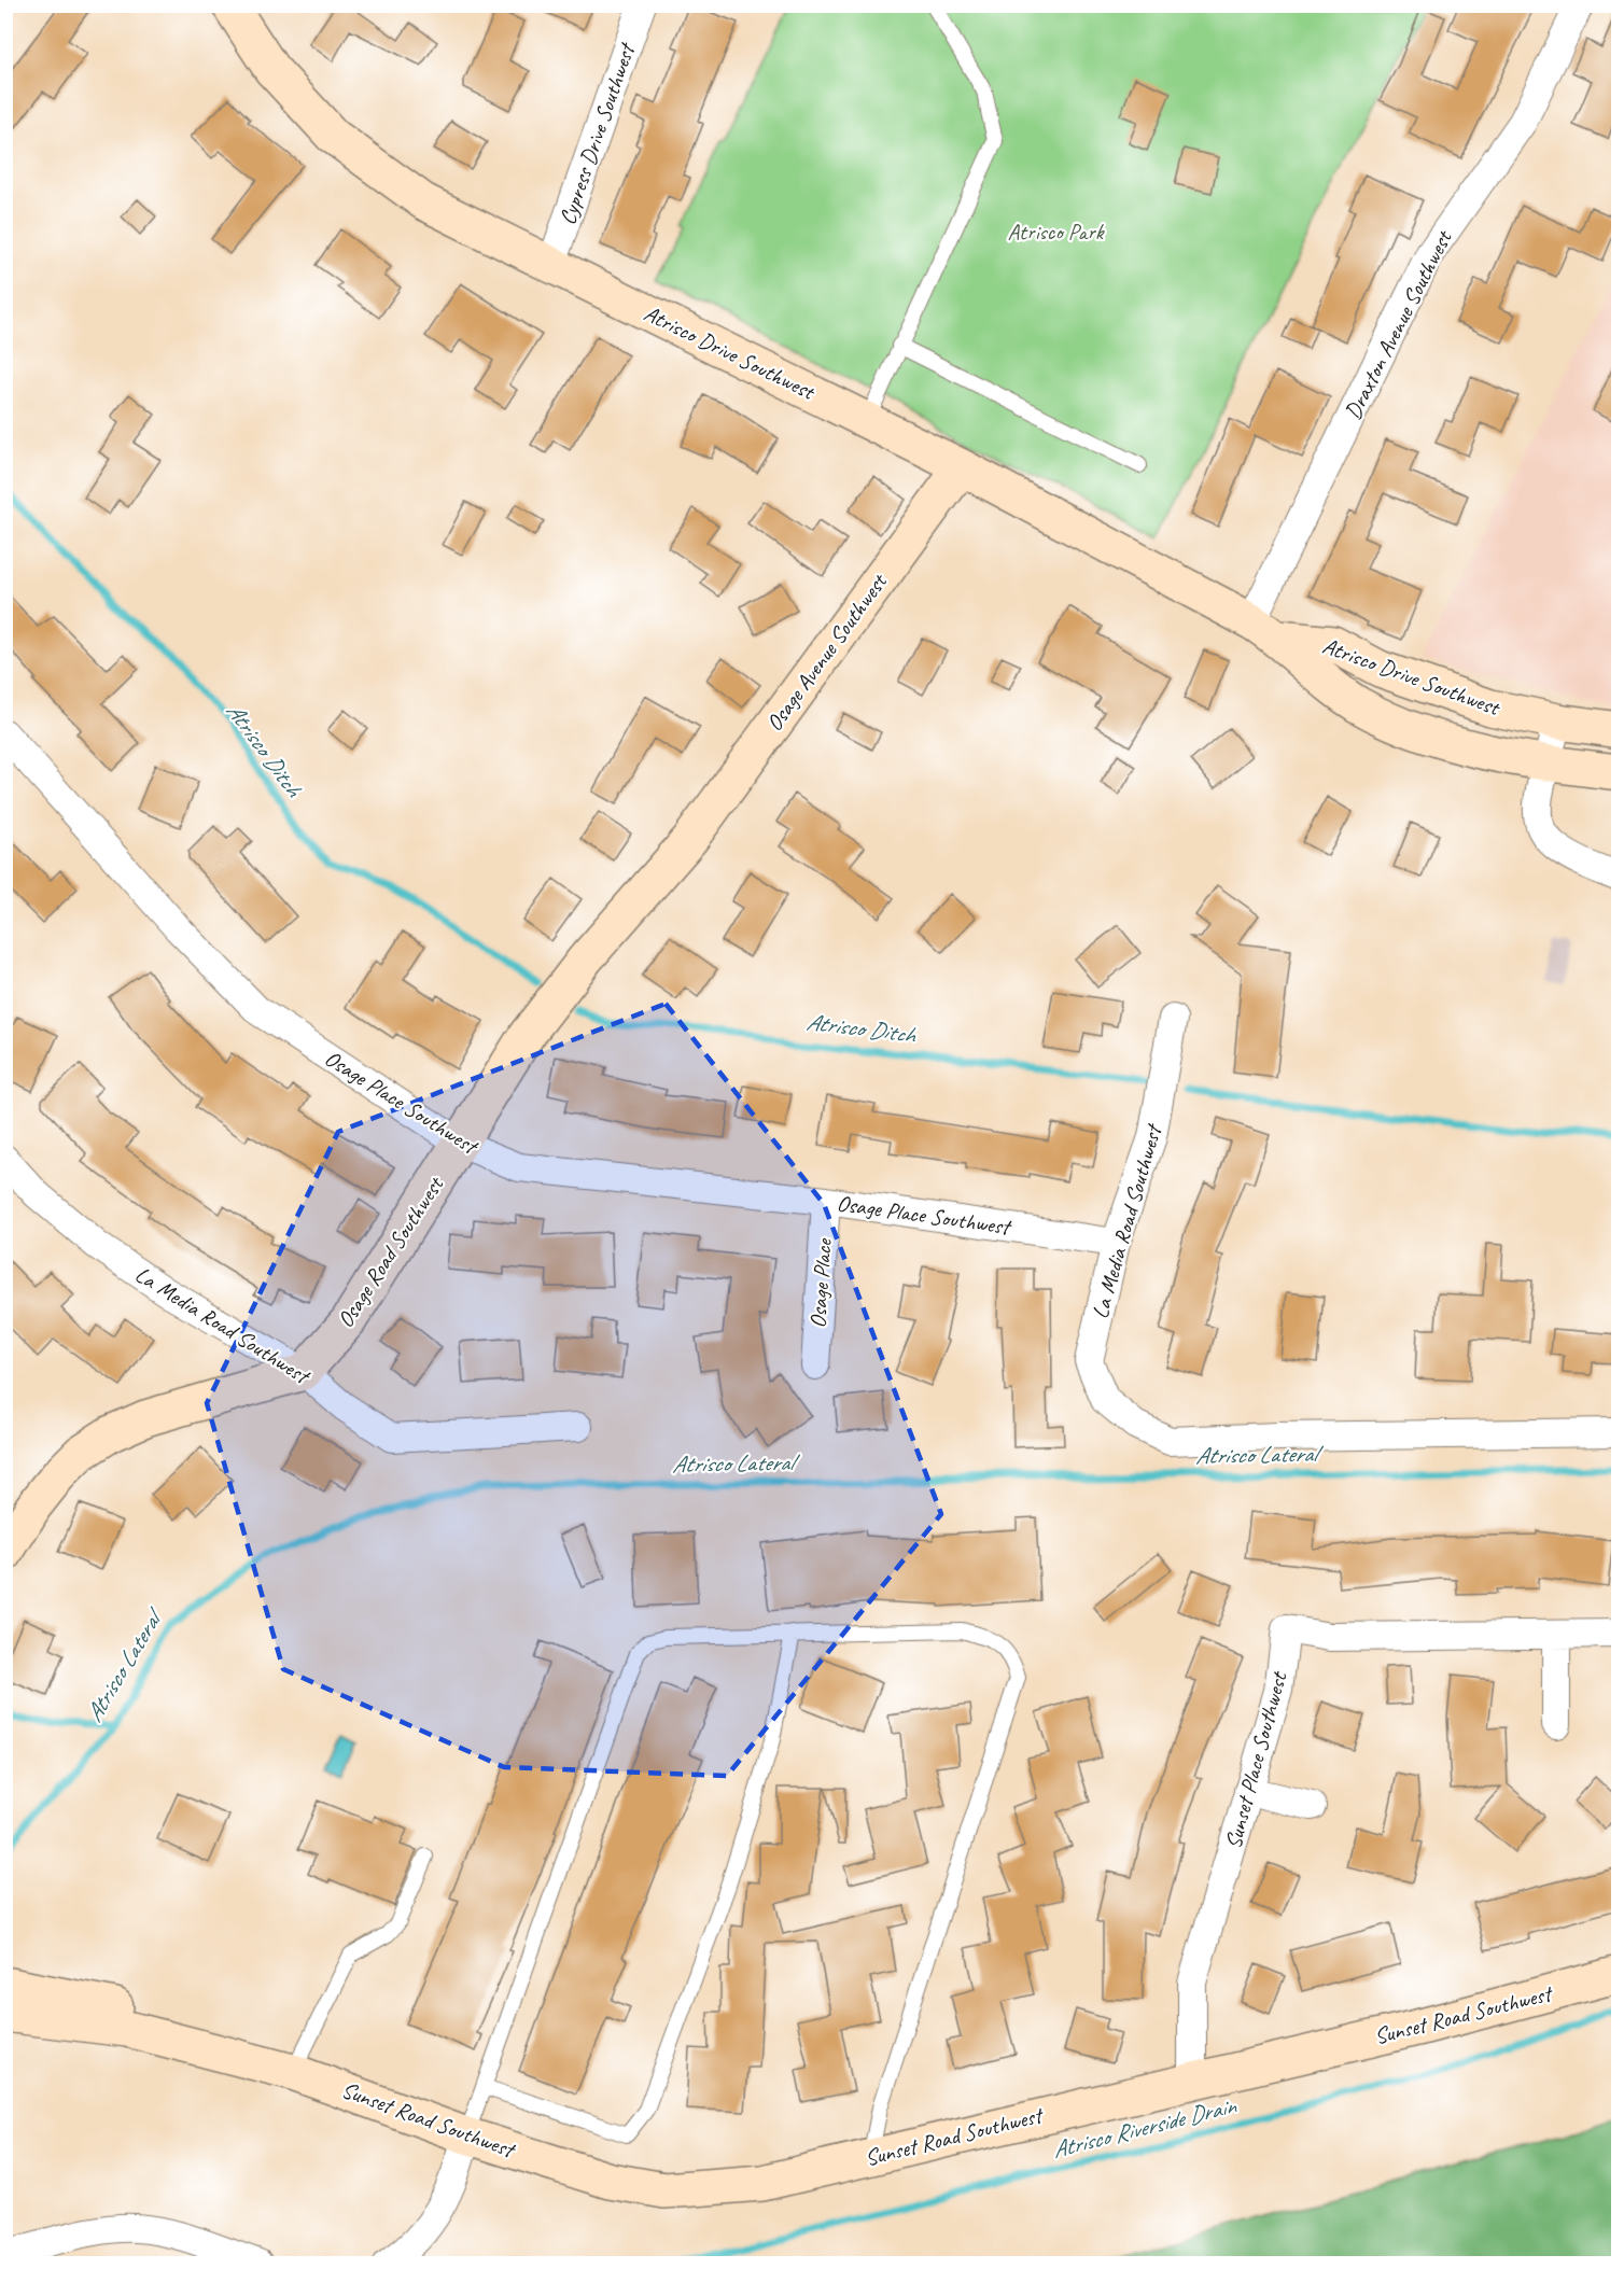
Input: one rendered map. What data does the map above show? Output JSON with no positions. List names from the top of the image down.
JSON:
{
  "streets": {
    "street": [
      "Cypress Drive Southwest",
      "Draxton Avenue Southwest",
      "Atrisco Drive Southwest",
      "Osage Avenue Southwest",
      "Osage Place Southwest",
      "La Media Road Southwest",
      "Osage Road Southwest",
      "Osage Place",
      "Sunset Place Southwest",
      "Sunset Road Southwest"
    ]
  },
  "crossings": [
    ["Cypress Drive Southwest", "Atrisco Drive Southwest"],
    ["Draxton Avenue Southwest", "Atrisco Drive Southwest"],
    ["Atrisco Drive Southwest", "Osage Avenue Southwest"],
    ["Osage Avenue Southwest", "Osage Road Southwest"],
    ["Osage Place Southwest", "La Media Road Southwest"],
    ["Osage Place Southwest", "Osage Road Southwest"],
    ["Osage Place Southwest", "Osage Place"],
    ["La Media Road Southwest", "Osage Road Southwest"],
    ["Sunset Place Southwest", "Sunset Road Southwest"]
  ],
  "water": ["Atrisco Ditch", "Atrisco Lateral", "Atrisco Riverside Drain"],
  "parks": ["Atrisco Park"]
}
